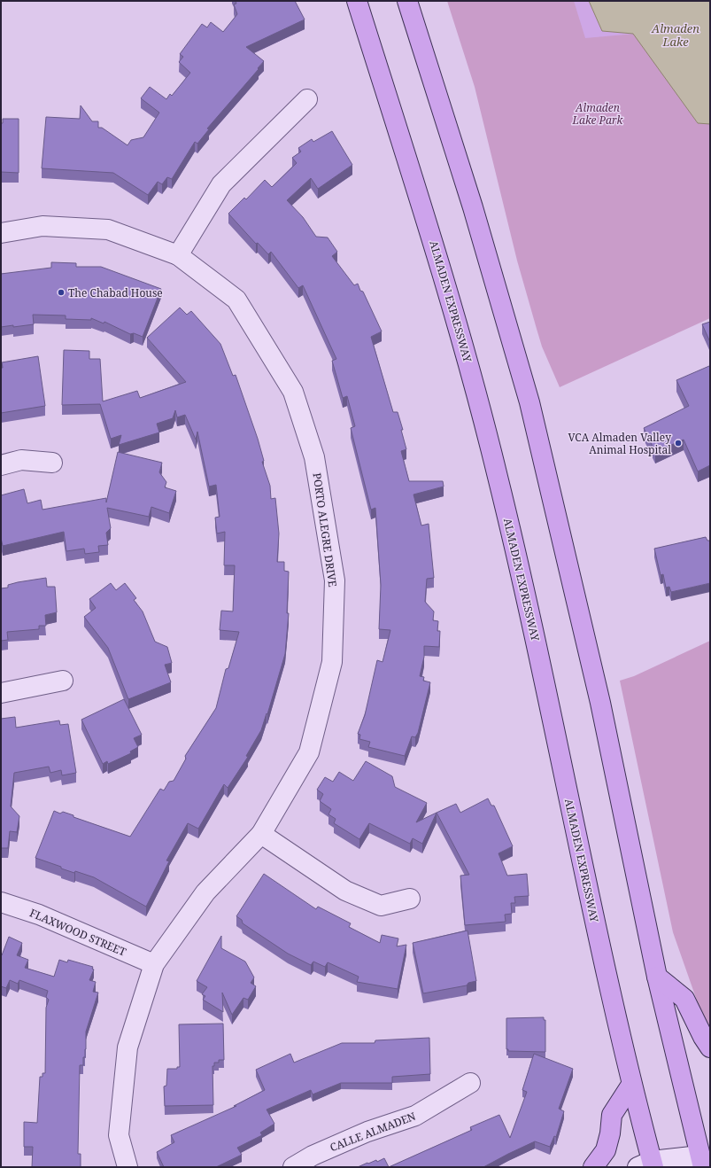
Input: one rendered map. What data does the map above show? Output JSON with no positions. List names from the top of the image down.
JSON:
{
  "streets": {
    "main road": ["ALMADEN EXPRESSWAY"],
    "street": ["PORTO ALEGRE DRIVE", "FLAXWOOD STREET", "CALLE ALMADEN"]
  },
  "crossings": [
    ["PORTO ALEGRE DRIVE", "FLAXWOOD STREET"]
  ],
  "water": ["Almaden Lake"],
  "parks": ["Almaden Lake Park"],
  "places": ["The Chabad House", "VCA Almaden Valley Animal Hospital"]
}
